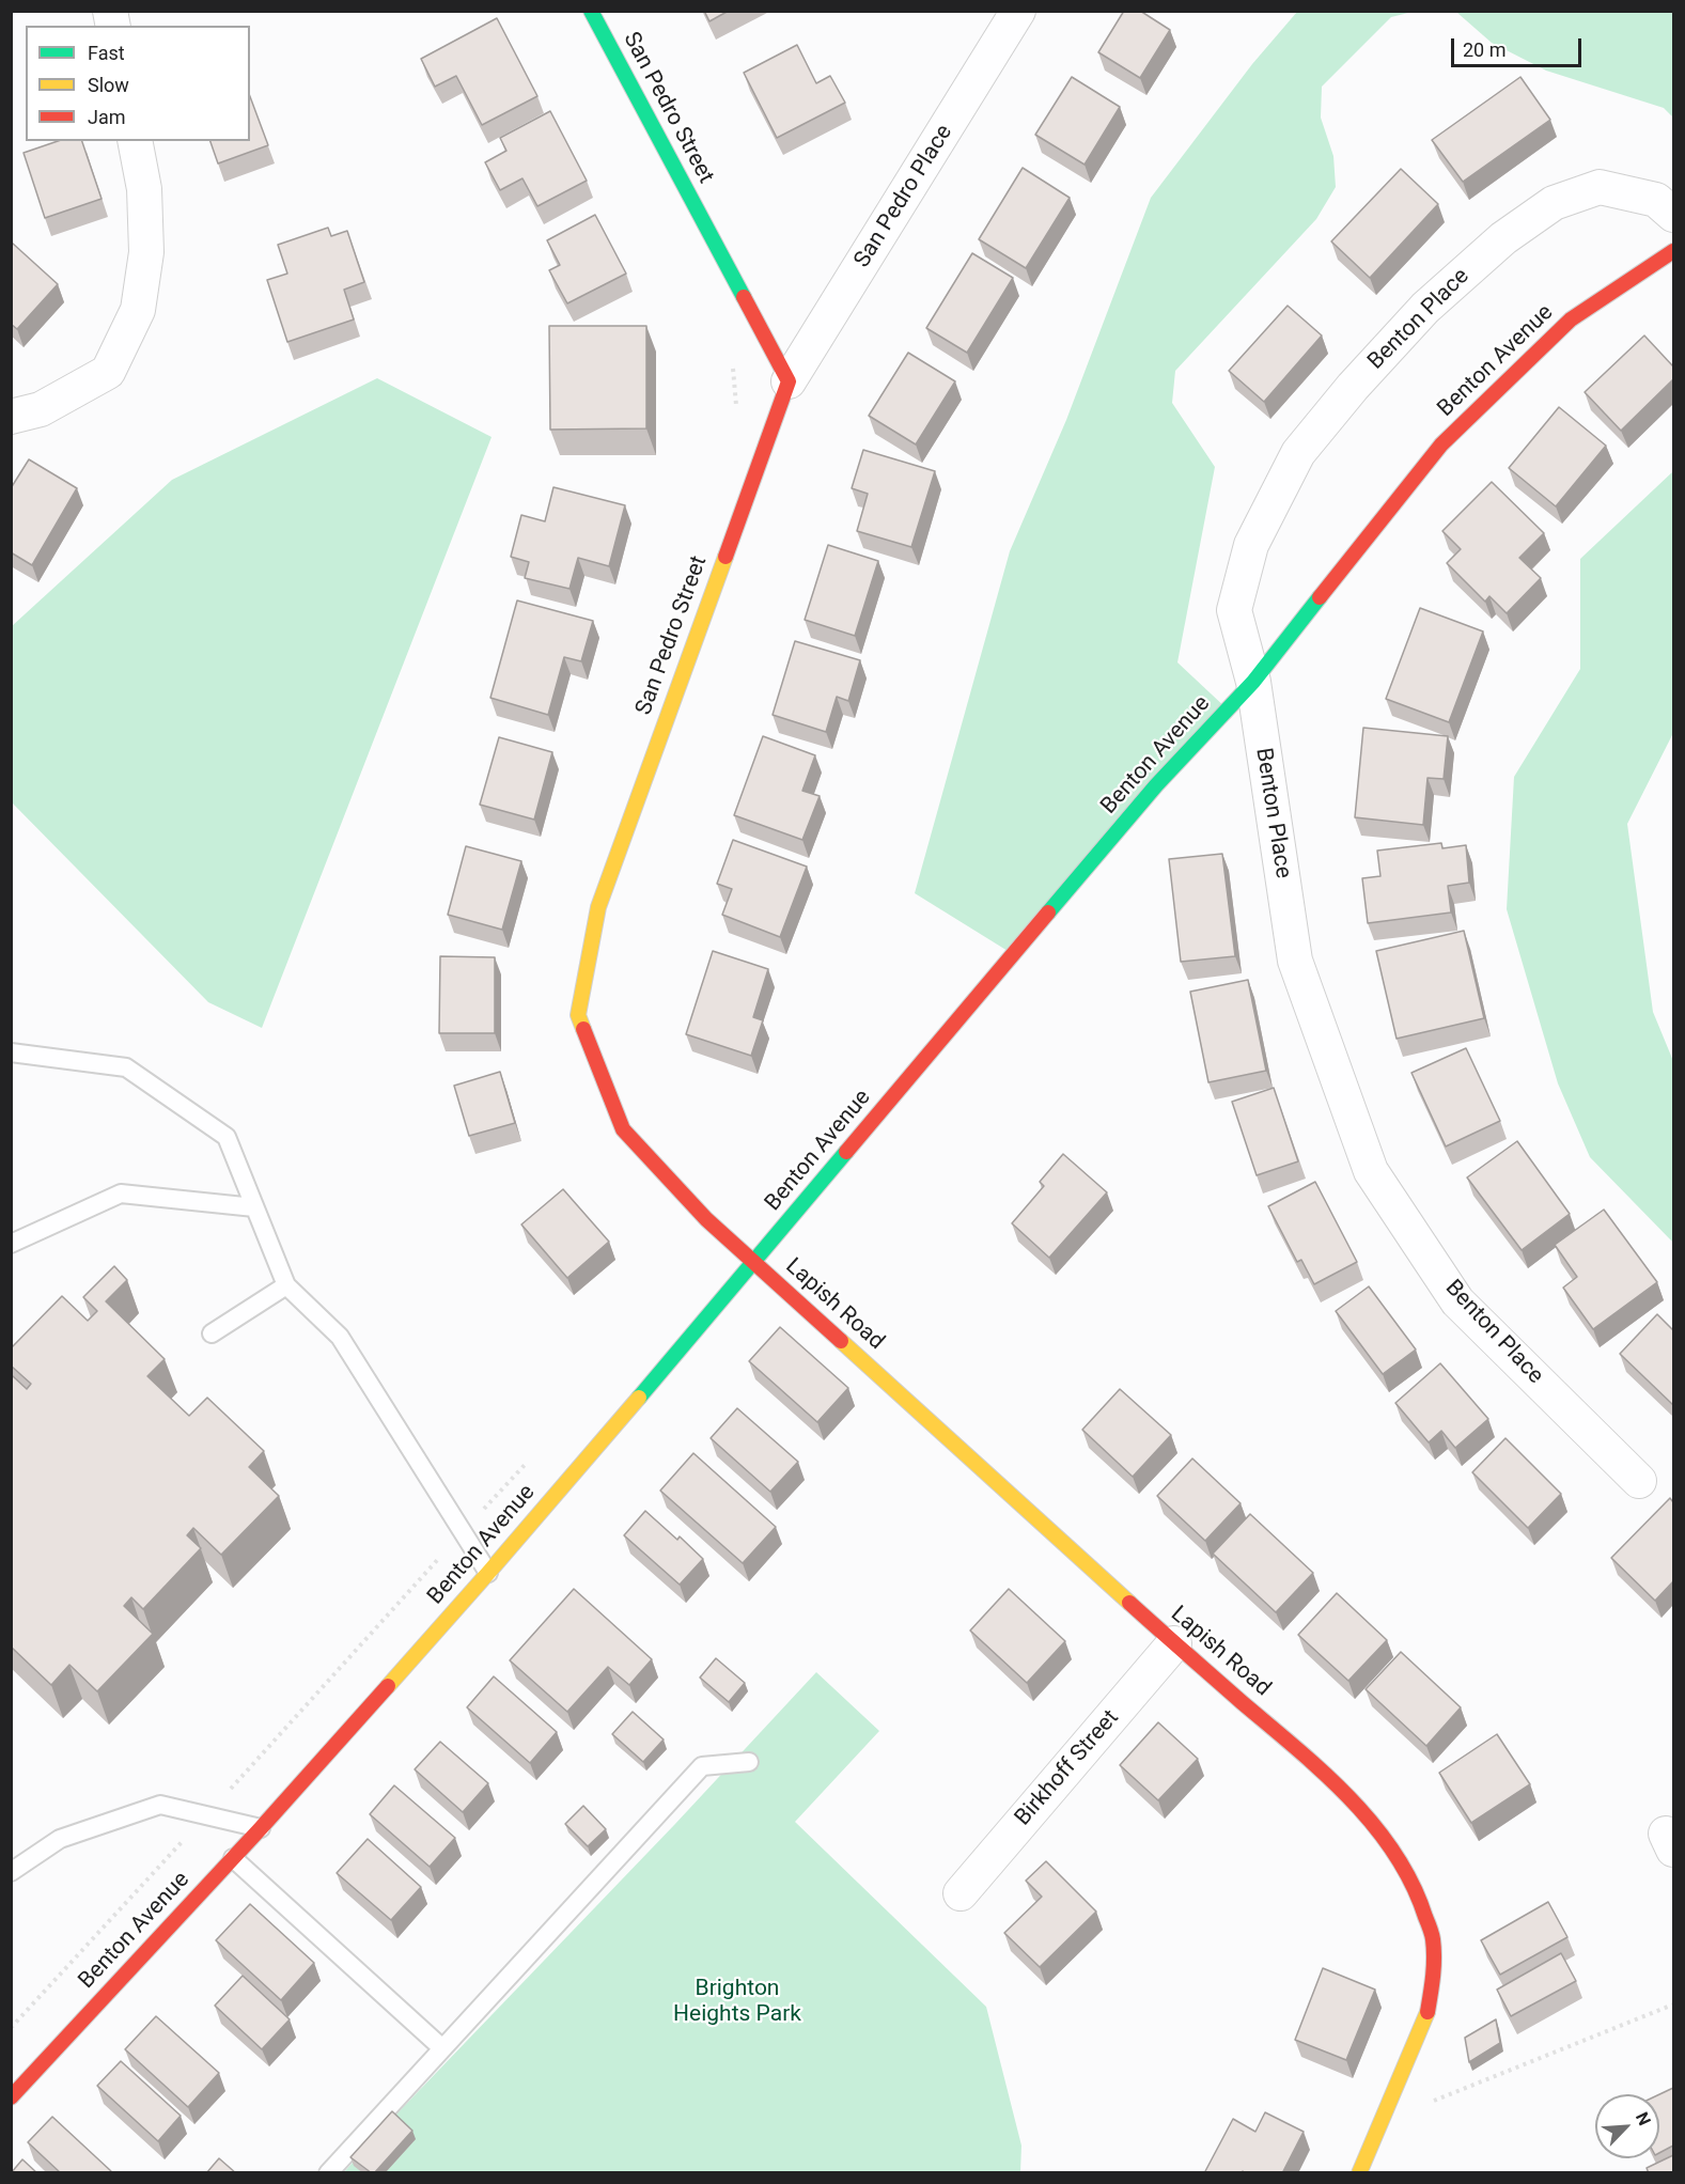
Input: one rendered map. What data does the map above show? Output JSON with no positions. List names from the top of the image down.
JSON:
{
  "streets": {
    "street": [
      "San Pedro Street",
      "San Pedro Place",
      "Benton Place",
      "Benton Avenue",
      "Lapish Road",
      "Birkhoff Street"
    ]
  },
  "crossings": [
    ["San Pedro Street", "San Pedro Place"],
    ["San Pedro Street", "Benton Avenue"],
    ["San Pedro Street", "Lapish Road"],
    ["Benton Place", "Benton Avenue"],
    ["Benton Avenue", "Lapish Road"],
    ["Lapish Road", "Birkhoff Street"]
  ],
  "parks": ["Brighton Heights Park"],
  "legend": ["Fast", "Slow", "Jam"],
  "scale_bar": "20 m",
  "north": "top right"
}
